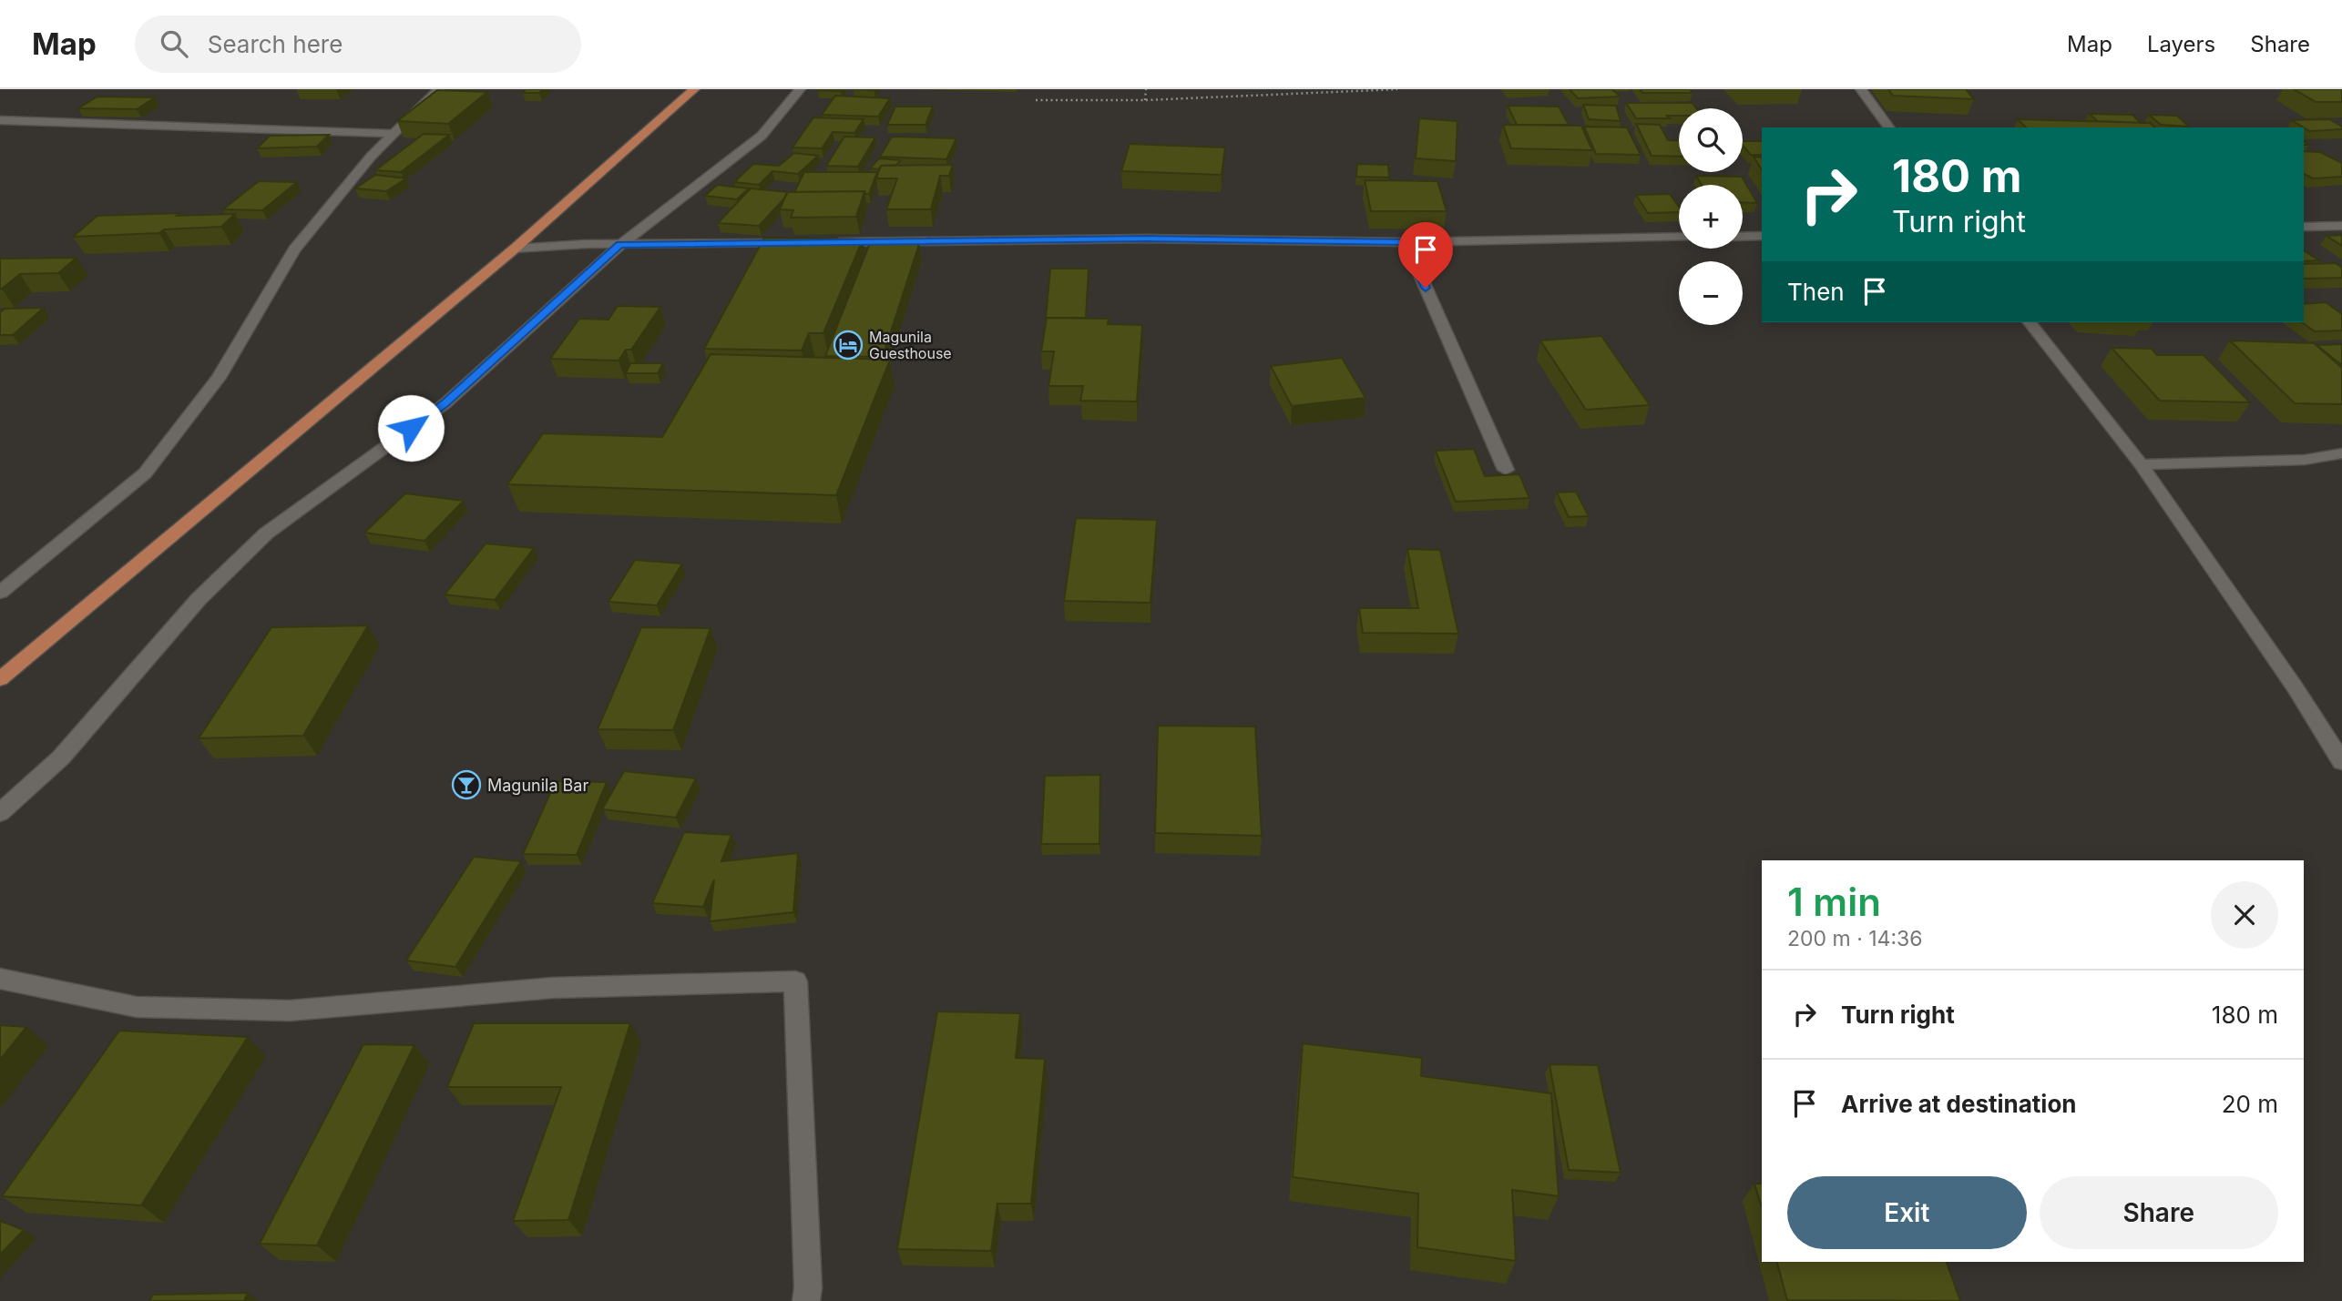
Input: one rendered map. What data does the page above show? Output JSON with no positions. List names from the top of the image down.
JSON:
{
  "places": {
    "hotel": ["Magunila Guesthouse"],
    "bar": ["Magunila Bar"]
  },
  "page": {
    "header": "Map",
    "search": "Search here",
    "nav": ["Map", "Layers", "Share"],
    "map_buttons": ["+", "−"],
    "turn": ["180 m", "Turn right"],
    "then": "Then",
    "heading": ["1 min", "200 m · 14:36"],
    "list": [
      {
        "name": "Turn right",
        "value": "180 m"
      },
      {
        "name": "Arrive at destination",
        "value": "20 m"
      }
    ],
    "buttons": ["Exit", "Share"]
  }
}
